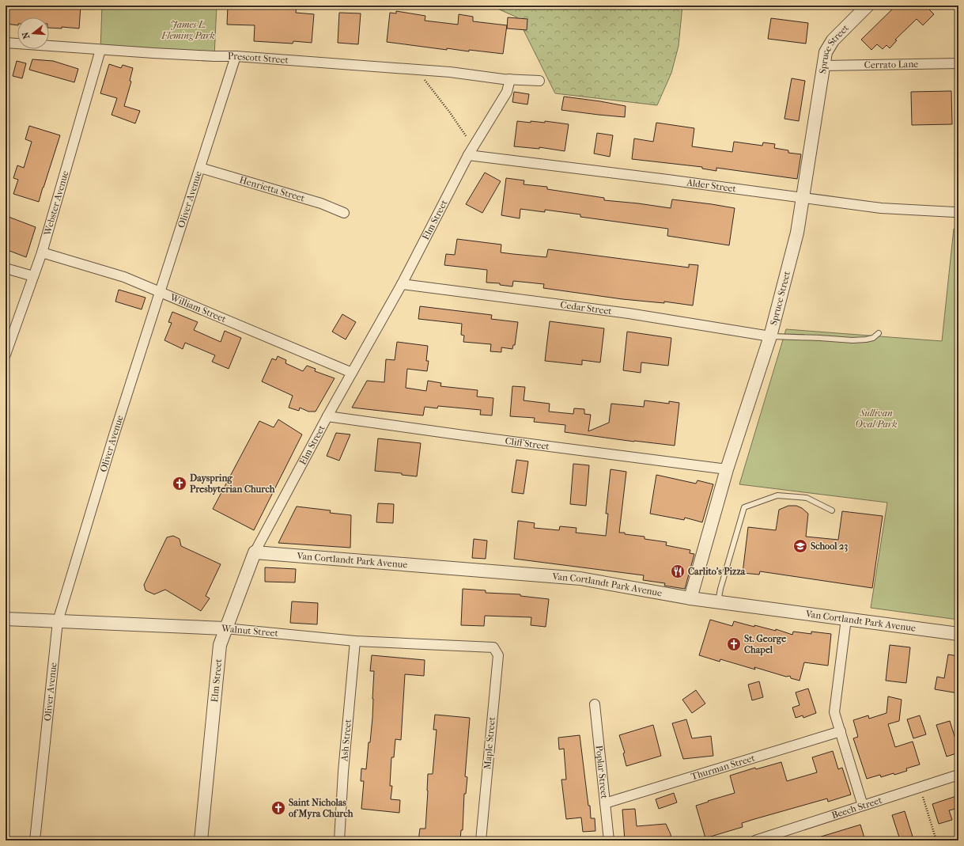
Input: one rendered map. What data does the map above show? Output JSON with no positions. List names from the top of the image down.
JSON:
{
  "streets": {
    "street": [
      "Spruce Street",
      "Prescott Street",
      "Cerrato Lane",
      "Alder Street",
      "Henrietta Street",
      "Oliver Avenue",
      "Webster Avenue",
      "Elm Street",
      "William Street",
      "Cedar Street",
      "Cliff Street",
      "Van Cortlandt Park Avenue",
      "Walnut Street",
      "Ash Street",
      "Maple Street",
      "Thurman Street",
      "Poplar Street",
      "Beech Street"
    ]
  },
  "crossings": [
    ["Spruce Street", "Cerrato Lane"],
    ["Spruce Street", "Alder Street"],
    ["Spruce Street", "Cedar Street"],
    ["Spruce Street", "Cliff Street"],
    ["Spruce Street", "Van Cortlandt Park Avenue"],
    ["Prescott Street", "Oliver Avenue"],
    ["Prescott Street", "Webster Avenue"],
    ["Prescott Street", "Elm Street"],
    ["Alder Street", "Elm Street"],
    ["Henrietta Street", "Oliver Avenue"],
    ["Oliver Avenue", "William Street"],
    ["Oliver Avenue", "Walnut Street"],
    ["Webster Avenue", "William Street"],
    ["Elm Street", "William Street"],
    ["Elm Street", "Cedar Street"],
    ["Elm Street", "Cliff Street"],
    ["Elm Street", "Van Cortlandt Park Avenue"],
    ["Elm Street", "Walnut Street"],
    ["Walnut Street", "Ash Street"],
    ["Walnut Street", "Maple Street"],
    ["Thurman Street", "Poplar Street"]
  ],
  "parks": ["James L. Fleming Park", "Sullivan Oval Park"],
  "places": {
    "church": ["Dayspring Presbyterian Church", "St. George Chapel", "Saint Nicholas of Myra Church"],
    "school or university": ["School 23"],
    "restaurant": ["Carlito's Pizza"]
  },
  "north": "left"
}
